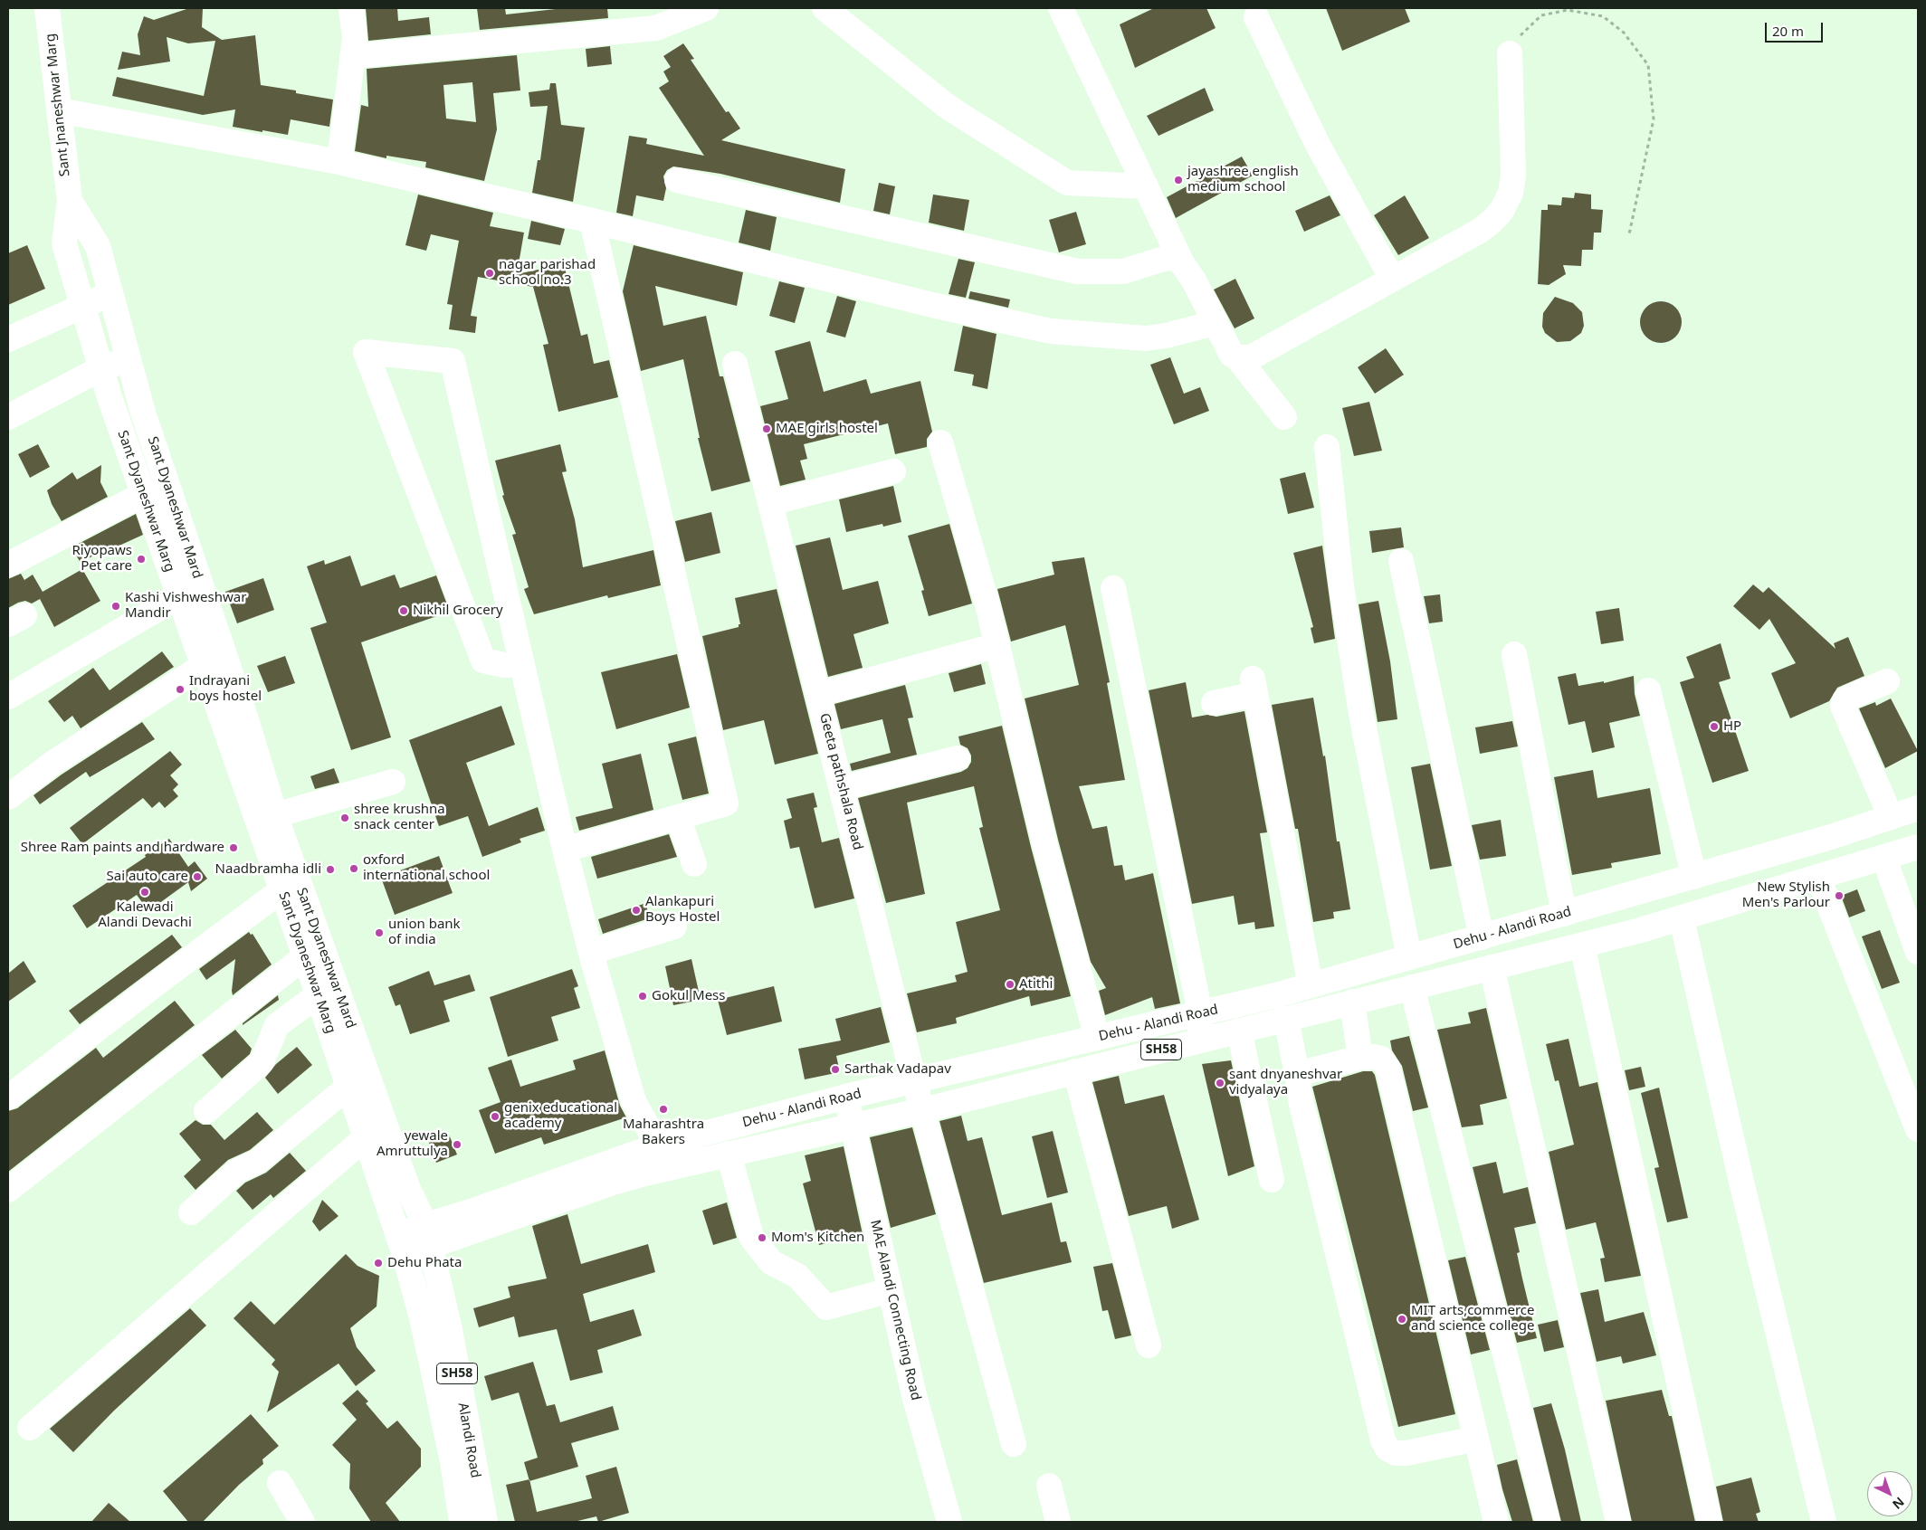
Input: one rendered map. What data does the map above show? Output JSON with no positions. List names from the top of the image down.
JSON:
{
  "streets": {
    "street": [
      "Sant Jnaneshwar Marg",
      "Sant Dyaneshwar Marg",
      "Sant Dyaneshwar Mard",
      "Geeta pathshala Road",
      "Dehu - Alandi Road",
      "SH58",
      "MAE Alandi Connecting Road",
      "Alandi Road"
    ]
  },
  "crossings": [
    ["Sant Jnaneshwar Marg", "Sant Dyaneshwar Marg"],
    ["Sant Jnaneshwar Marg", "Sant Dyaneshwar Mard"],
    ["Sant Dyaneshwar Marg", "Sant Dyaneshwar Mard"],
    ["Sant Dyaneshwar Marg", "Dehu - Alandi Road"],
    ["Sant Dyaneshwar Marg", "SH58"],
    ["Geeta pathshala Road", "Dehu - Alandi Road"],
    ["Dehu - Alandi Road", "SH58"],
    ["Dehu - Alandi Road", "MAE Alandi Connecting Road"],
    ["Dehu - Alandi Road", "Alandi Road"]
  ],
  "places": [
    "jayashree english medium school",
    "nagar parishad school no.3",
    "MAE girls hostel",
    "Riyopaws Pet care",
    "Kashi Vishweshwar Mandir",
    "Nikhil Grocery",
    "Indrayani boys hostel",
    "HP",
    "shree krushna snack center",
    "Shree Ram paints and hardware",
    "oxford international school",
    "Naadbramha idli",
    "Sai auto care",
    "Kalewadi Alandi Devachi",
    "New Stylish Men's Parlour",
    "Alankapuri Boys Hostel",
    "union bank of india",
    "Atithi",
    "Gokul Mess",
    "Sarthak Vadapav",
    "sant dnyaneshvar vidyalaya",
    "Maharashtra Bakers",
    "genix educational academy",
    "yewale Amruttulya",
    "Mom's Kitchen",
    "Dehu Phata",
    "MIT arts,commerce and science college"
  ],
  "scale_bar": "20 m",
  "north": "bottom right"
}
